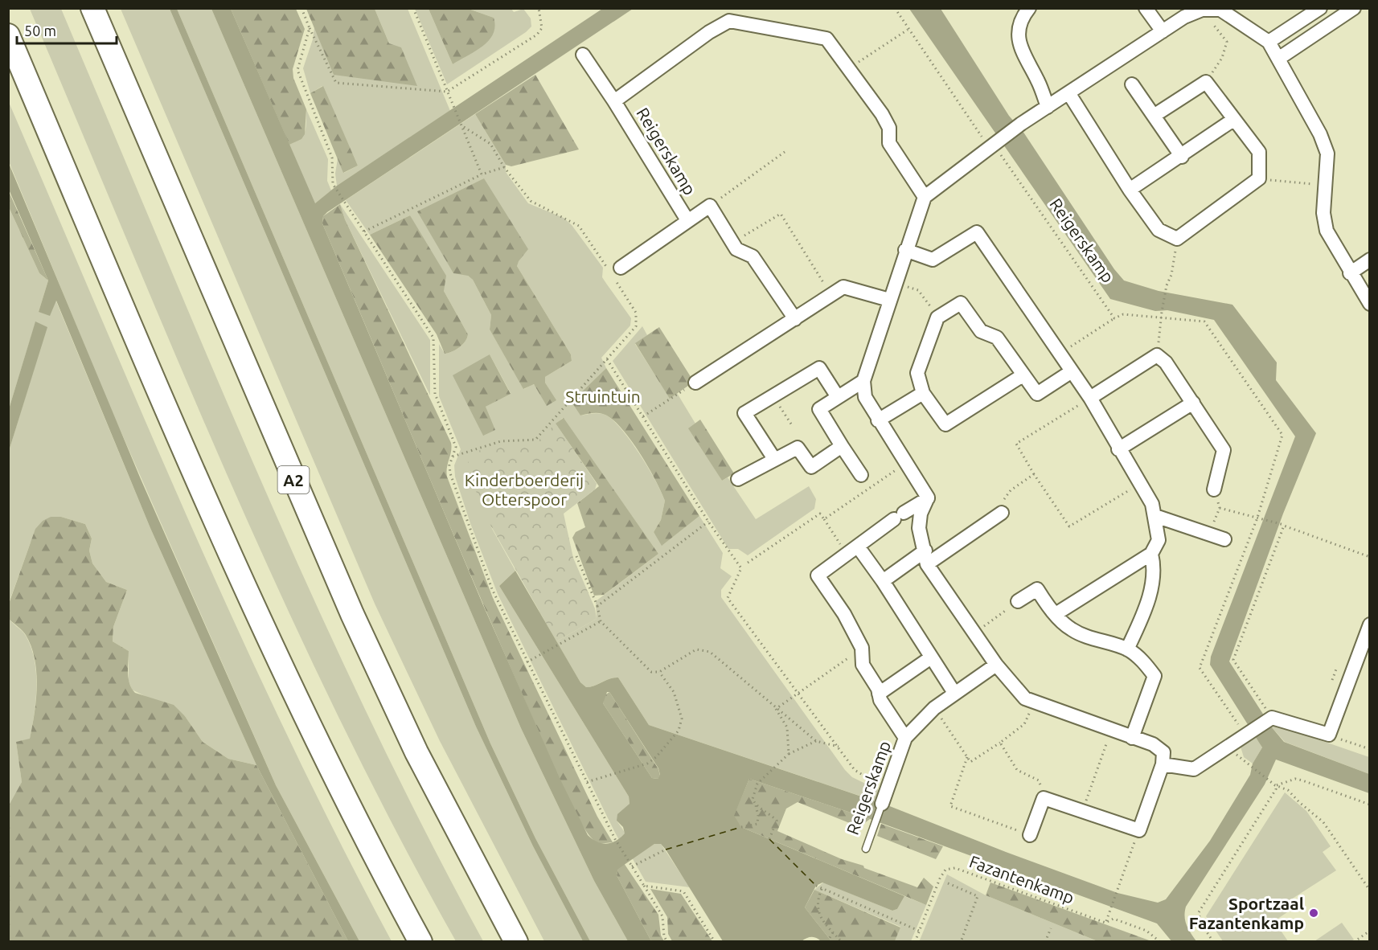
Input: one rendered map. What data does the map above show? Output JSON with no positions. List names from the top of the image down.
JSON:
{
  "streets": {
    "highway": ["A2"],
    "street": ["Reigerskamp"],
    "path": ["Fazantenkamp"]
  },
  "parks": ["Struintuin", "Kinderboerderij Otterspoor"],
  "places": ["Sportzaal Fazantenkamp"],
  "scale_bar": "50 m"
}
